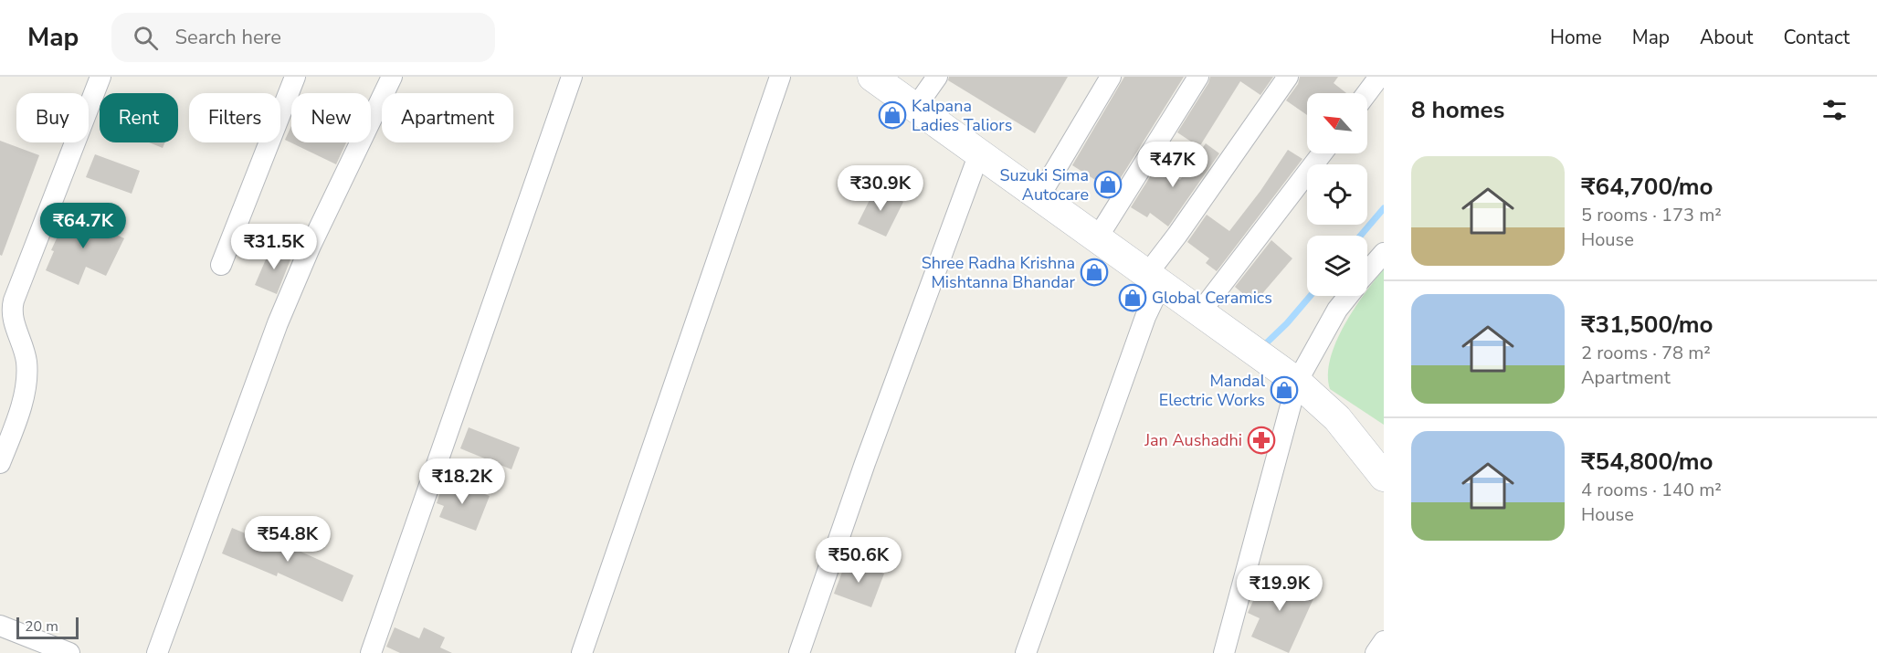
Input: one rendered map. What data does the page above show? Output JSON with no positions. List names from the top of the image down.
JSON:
{
  "places": {
    "shop": [
      "Kalpana Ladies Taliors",
      "Suzuki Sima Autocare",
      "Shree Radha Krishna Mishtanna Bhandar",
      "Global Ceramics",
      "Mandal Electric Works"
    ],
    "pharmacy": ["Jan Aushadhi"]
  },
  "scale_bar": "20 m",
  "north": "top left",
  "page": {
    "header": "Map",
    "search": "Search here",
    "nav": [
      "Home",
      "Map",
      "About",
      "Contact"
    ],
    "heading": "8 homes",
    "chip": [
      "Buy",
      "Rent",
      "Filters",
      "New",
      "Apartment"
    ],
    "price": [
      "₹47K",
      "₹30.9K",
      "₹64.7K",
      "₹31.5K",
      "₹18.2K",
      "₹54.8K",
      "₹50.6K",
      "₹19.9K"
    ],
    "list": [
      {
        "name": "₹64,700/mo",
        "note": "5 rooms · 173 m² · House"
      },
      {
        "name": "₹31,500/mo",
        "note": "2 rooms · 78 m² · Apartment"
      },
      {
        "name": "₹54,800/mo",
        "note": "4 rooms · 140 m² · House"
      }
    ],
    "scale": "20 m"
  }
}
